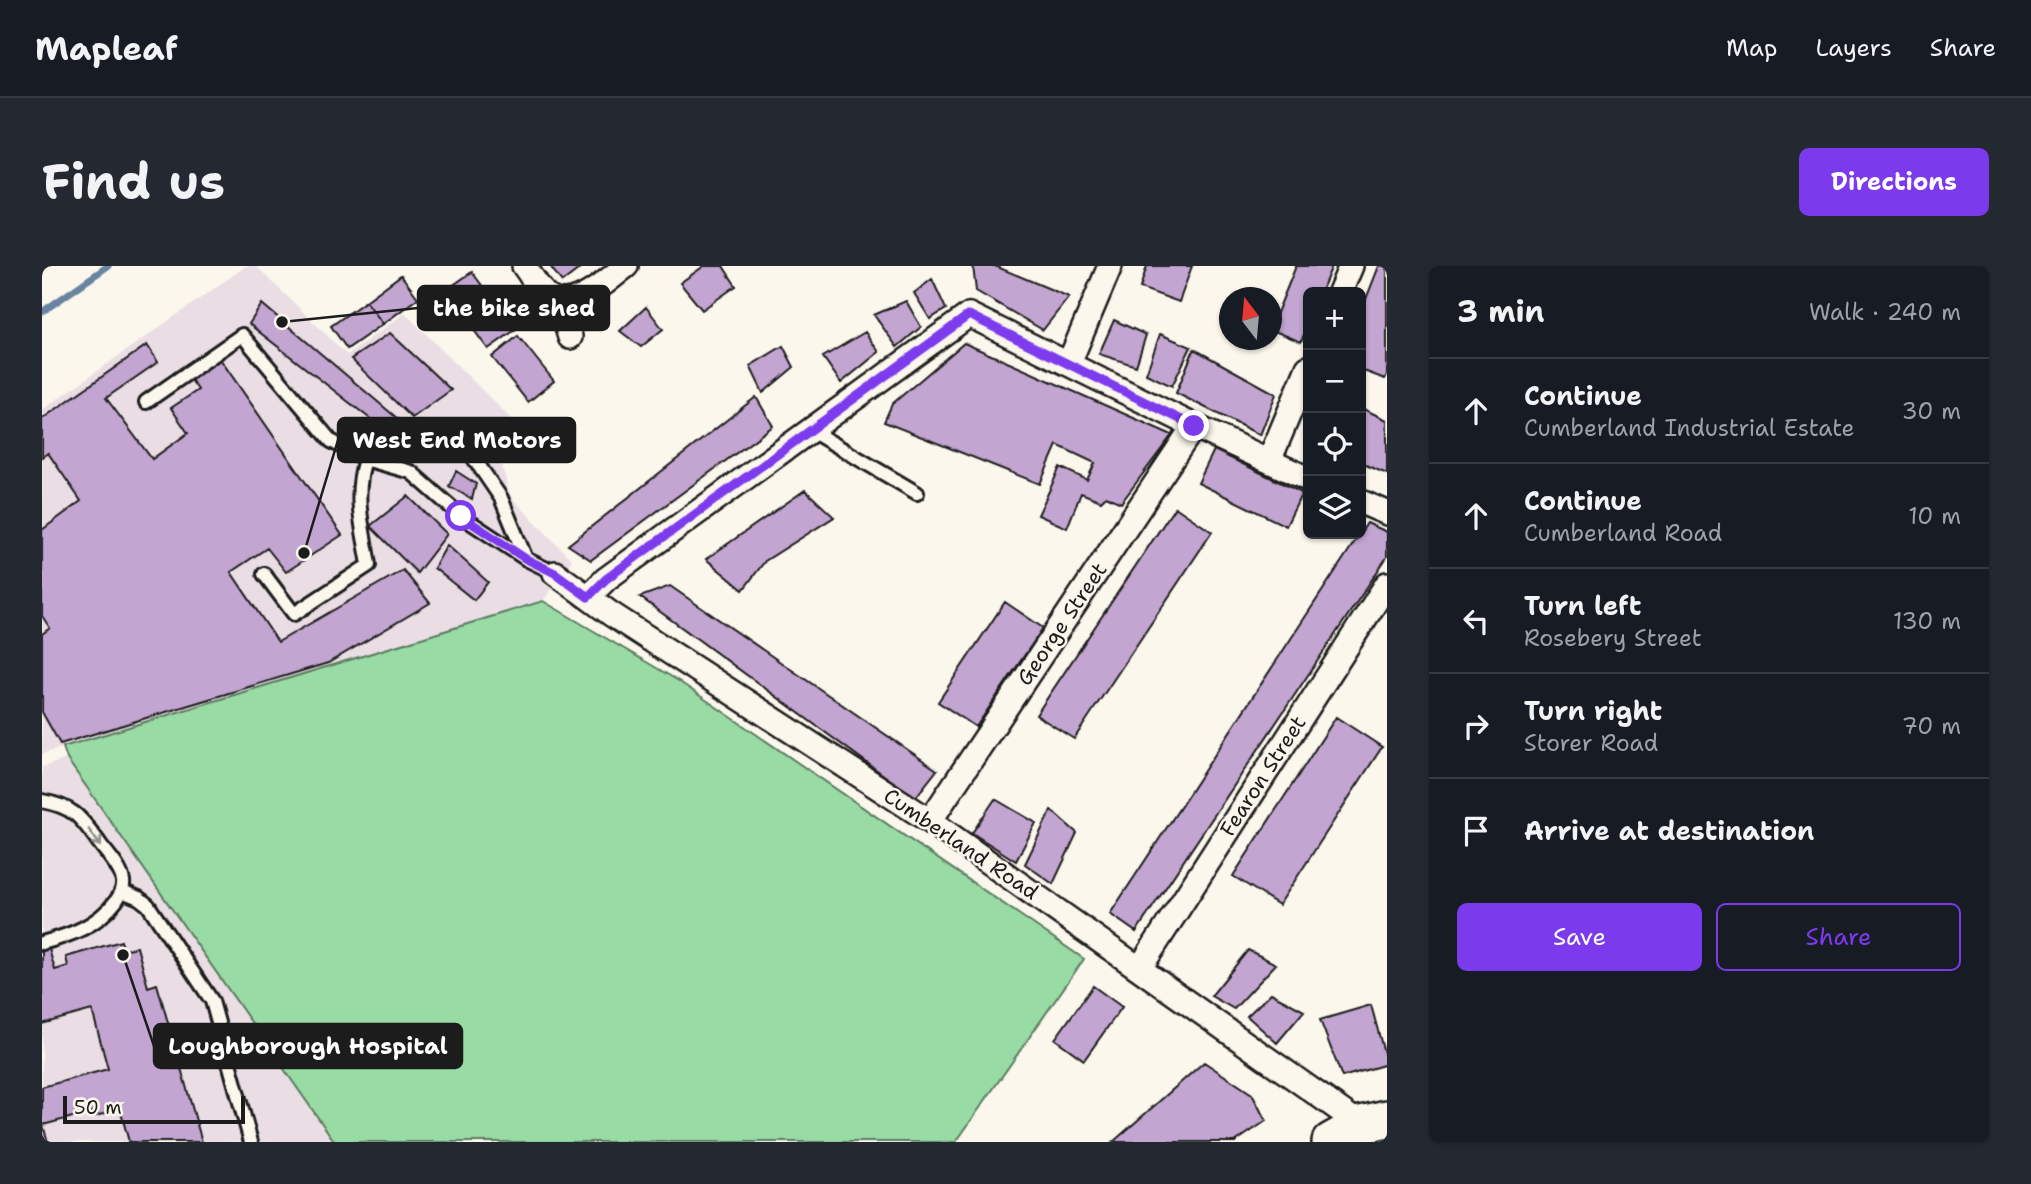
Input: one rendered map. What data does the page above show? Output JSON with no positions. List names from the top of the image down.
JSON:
{
  "streets": {
    "street": ["George Street", "Fearon Street", "Cumberland Road"]
  },
  "crossings": [
    ["George Street", "Cumberland Road"],
    ["Fearon Street", "Cumberland Road"]
  ],
  "places": ["the bike shed", "West End Motors", "Loughborough Hospital"],
  "scale_bar": "50 m",
  "north": "top",
  "page": {
    "header": "Mapleaf",
    "nav": ["Map", "Layers", "Share"],
    "buttons": [
      "Directions",
      ["Save", "Share"]
    ],
    "title": "Find us",
    "heading": ["3 min", "Walk · 240 m"],
    "map_buttons": ["+", "−"],
    "list": [
      ["Continue", "Cumberland Industrial Estate", "30 m"],
      ["Continue", "Cumberland Road", "10 m"],
      ["Turn left", "Rosebery Street", "130 m"],
      ["Turn right", "Storer Road", "70 m"],
      "Arrive at destination"
    ],
    "scale": "50 m"
  }
}
